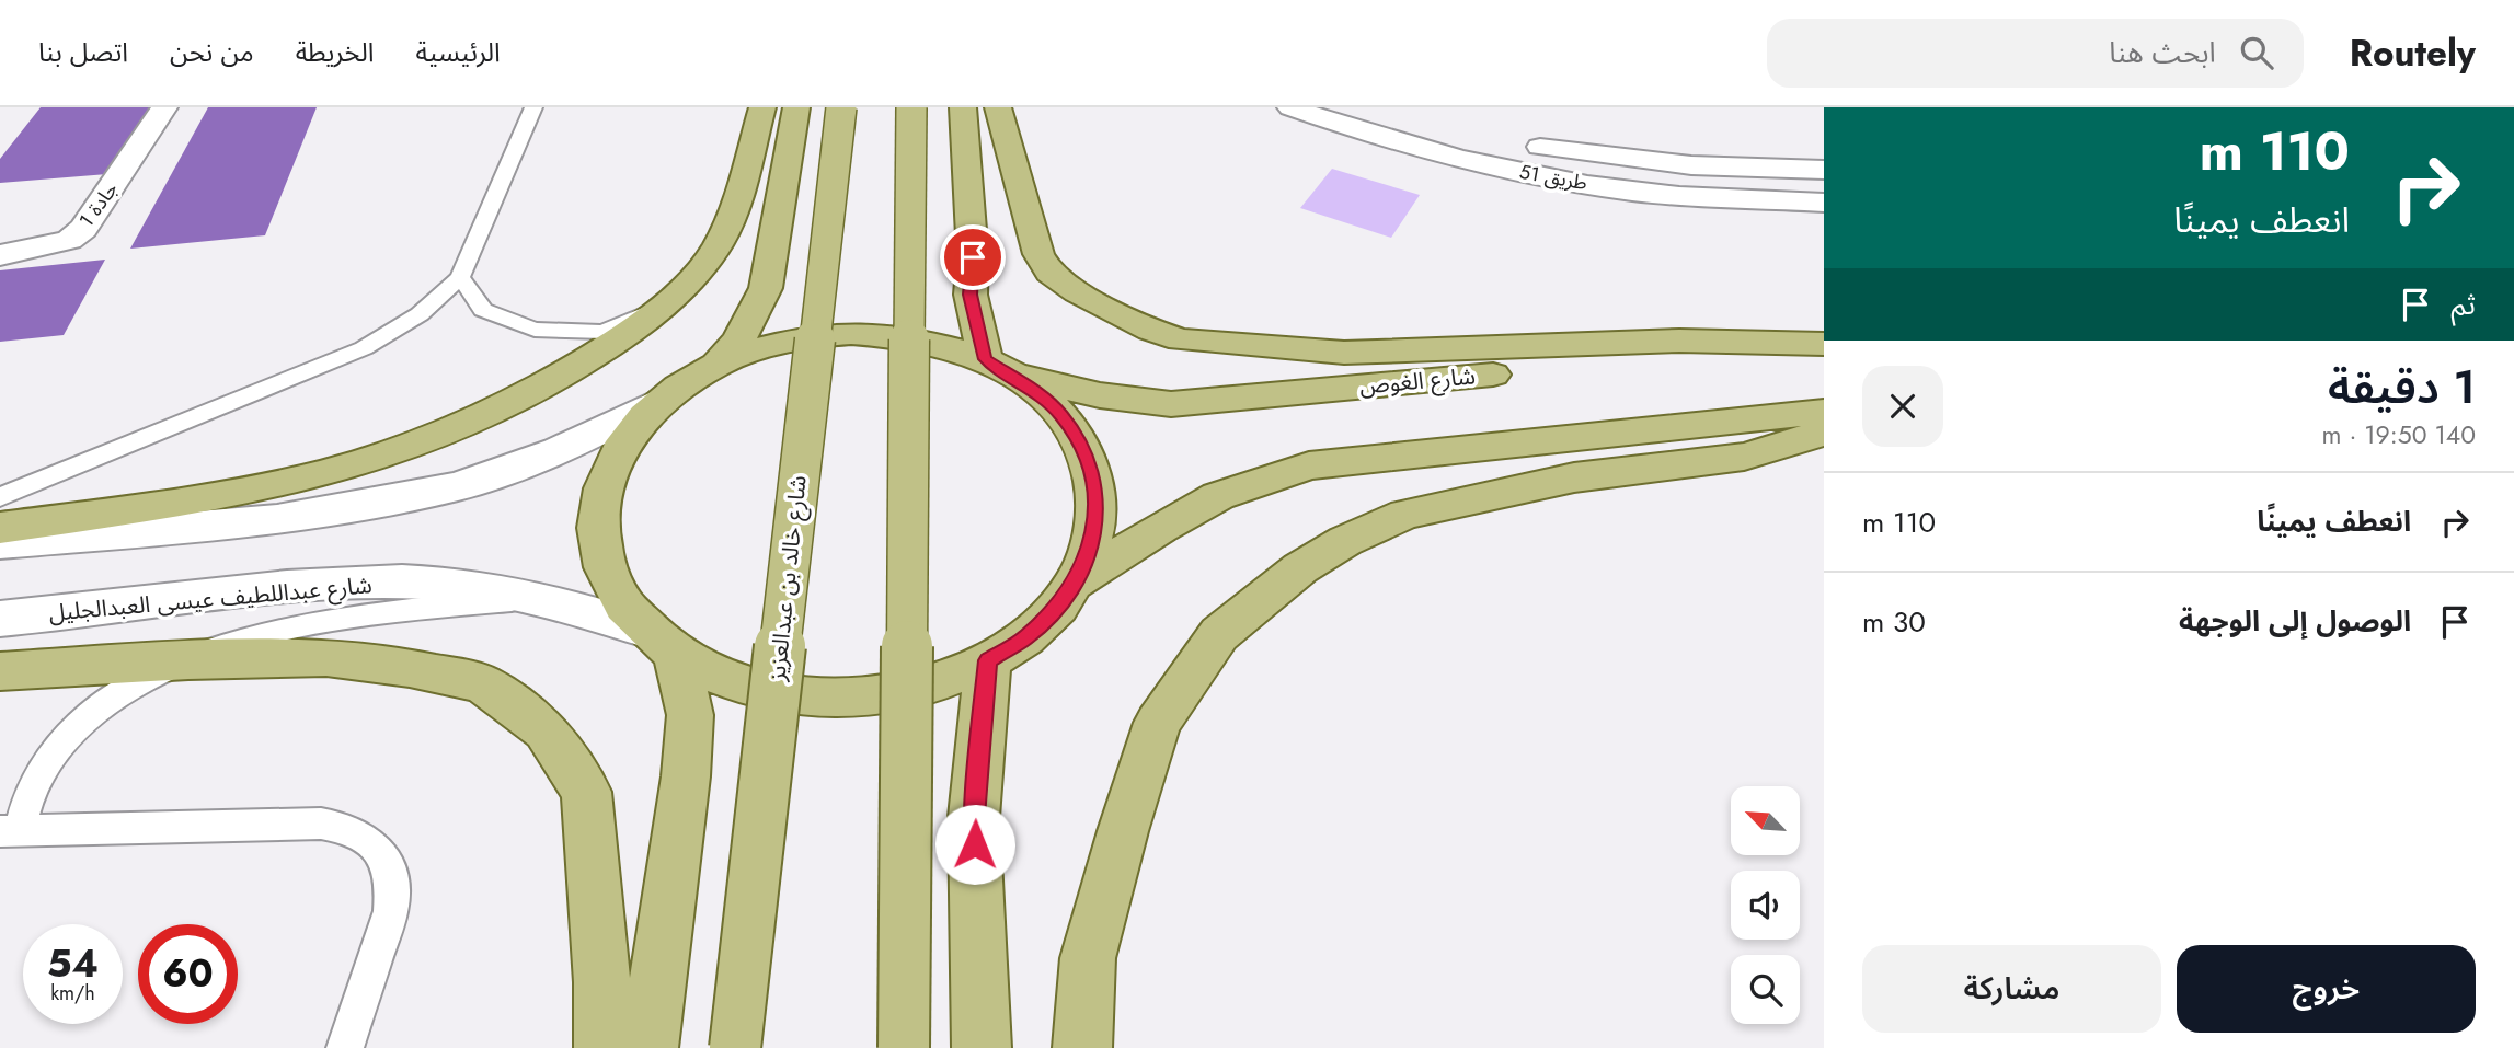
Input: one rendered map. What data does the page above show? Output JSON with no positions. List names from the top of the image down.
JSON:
{
  "streets": {
    "main road": ["شارع الغوص", "شارع خالد بن عبدالعزيز"],
    "street": ["طريق 51", "جادة 1", "شارع عبداللطيف عيسى العبدالجليل"]
  },
  "north": "top left",
  "page": {
    "header": "Routely",
    "search": "ابحث هنا",
    "nav": [
      "الرئيسية",
      "الخريطة",
      "من نحن",
      "اتصل بنا"
    ],
    "turn": ["110 m", "انعطف يمينًا"],
    "then": "ثم",
    "heading": ["1 دقيقة", "140 m · 19:50"],
    "list": [
      {
        "name": "انعطف يمينًا",
        "value": "110 m"
      },
      {
        "name": "الوصول إلى الوجهة",
        "value": "30 m"
      }
    ],
    "speed": "54 km/h",
    "limit": "60",
    "buttons": ["خروج", "مشاركة"]
  }
}
